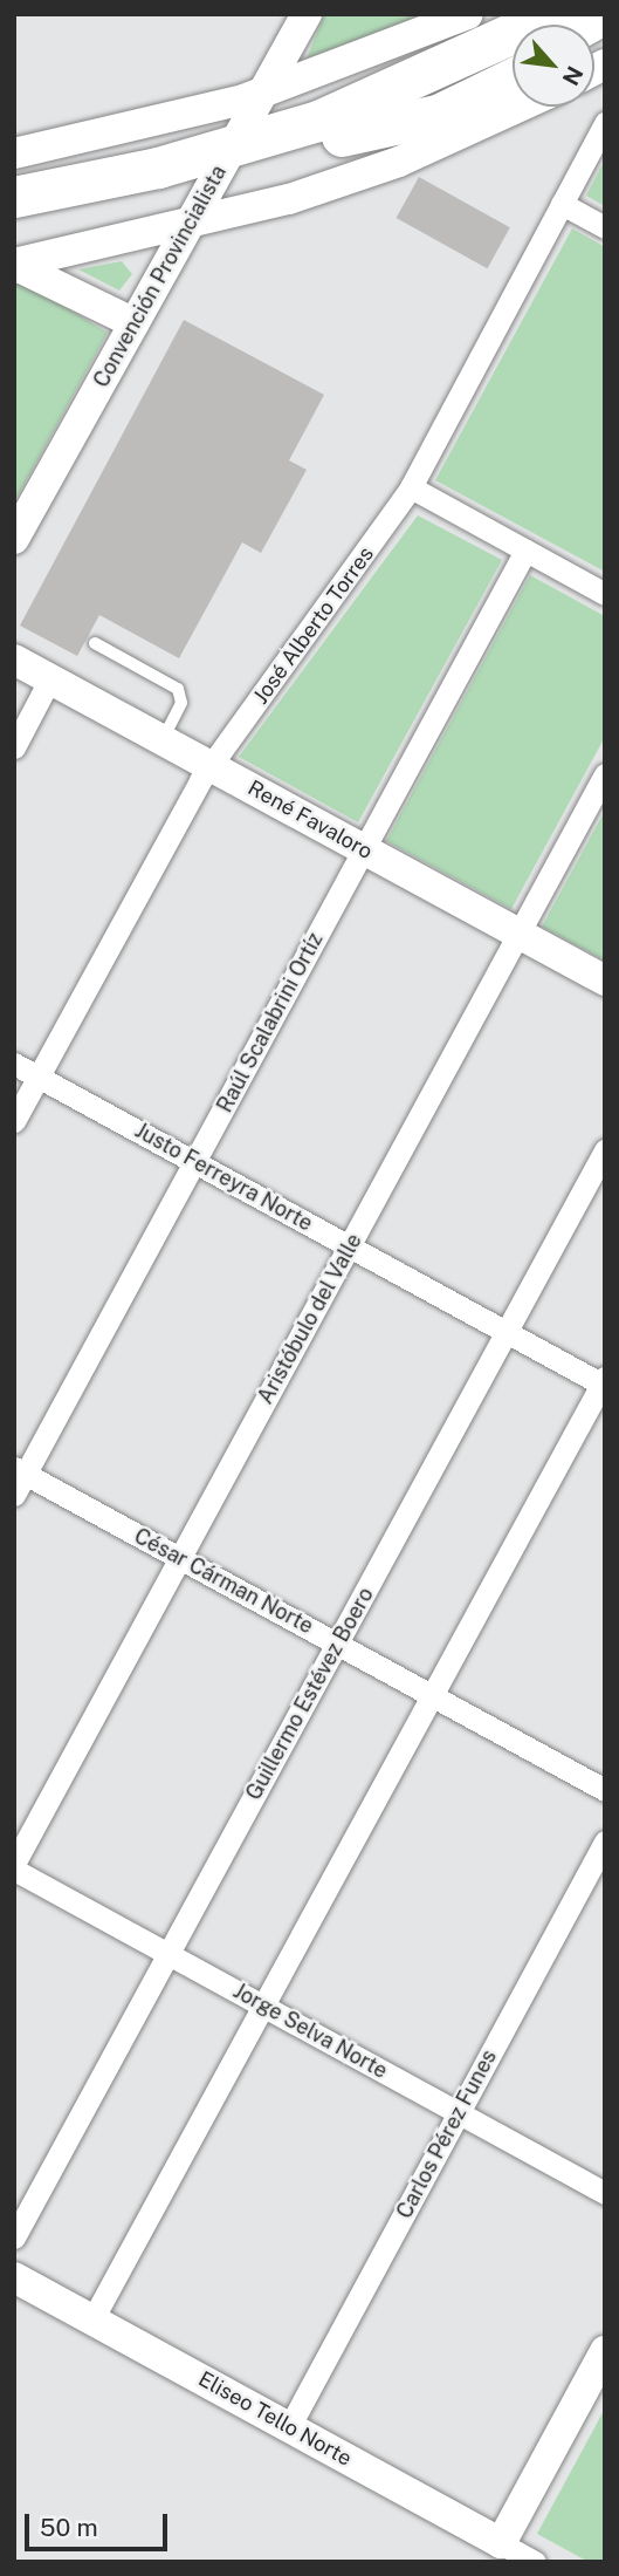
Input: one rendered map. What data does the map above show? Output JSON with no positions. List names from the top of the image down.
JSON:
{
  "streets": {
    "street": [
      "Convención Provincialista",
      "José Alberto Torres",
      "René Favaloro",
      "Raúl Scalabrini Ortíz",
      "Justo Ferreyra Norte",
      "Aristóbulo del Valle",
      "César Cárman Norte",
      "Guillermo Estévez Boero",
      "Jorge Selva Norte",
      "Carlos Pérez Funes",
      "Eliseo Tello Norte"
    ]
  },
  "crossings": [
    ["José Alberto Torres", "René Favaloro"],
    ["José Alberto Torres", "Justo Ferreyra Norte"],
    ["René Favaloro", "Raúl Scalabrini Ortíz"],
    ["René Favaloro", "Aristóbulo del Valle"],
    ["Raúl Scalabrini Ortíz", "Justo Ferreyra Norte"],
    ["Raúl Scalabrini Ortíz", "César Cárman Norte"],
    ["Justo Ferreyra Norte", "Aristóbulo del Valle"],
    ["Justo Ferreyra Norte", "Guillermo Estévez Boero"],
    ["Aristóbulo del Valle", "César Cárman Norte"],
    ["Aristóbulo del Valle", "Jorge Selva Norte"],
    ["César Cárman Norte", "Guillermo Estévez Boero"],
    ["Guillermo Estévez Boero", "Jorge Selva Norte"],
    ["Jorge Selva Norte", "Carlos Pérez Funes"],
    ["Carlos Pérez Funes", "Eliseo Tello Norte"]
  ],
  "scale_bar": "50 m",
  "north": "bottom right"
}
